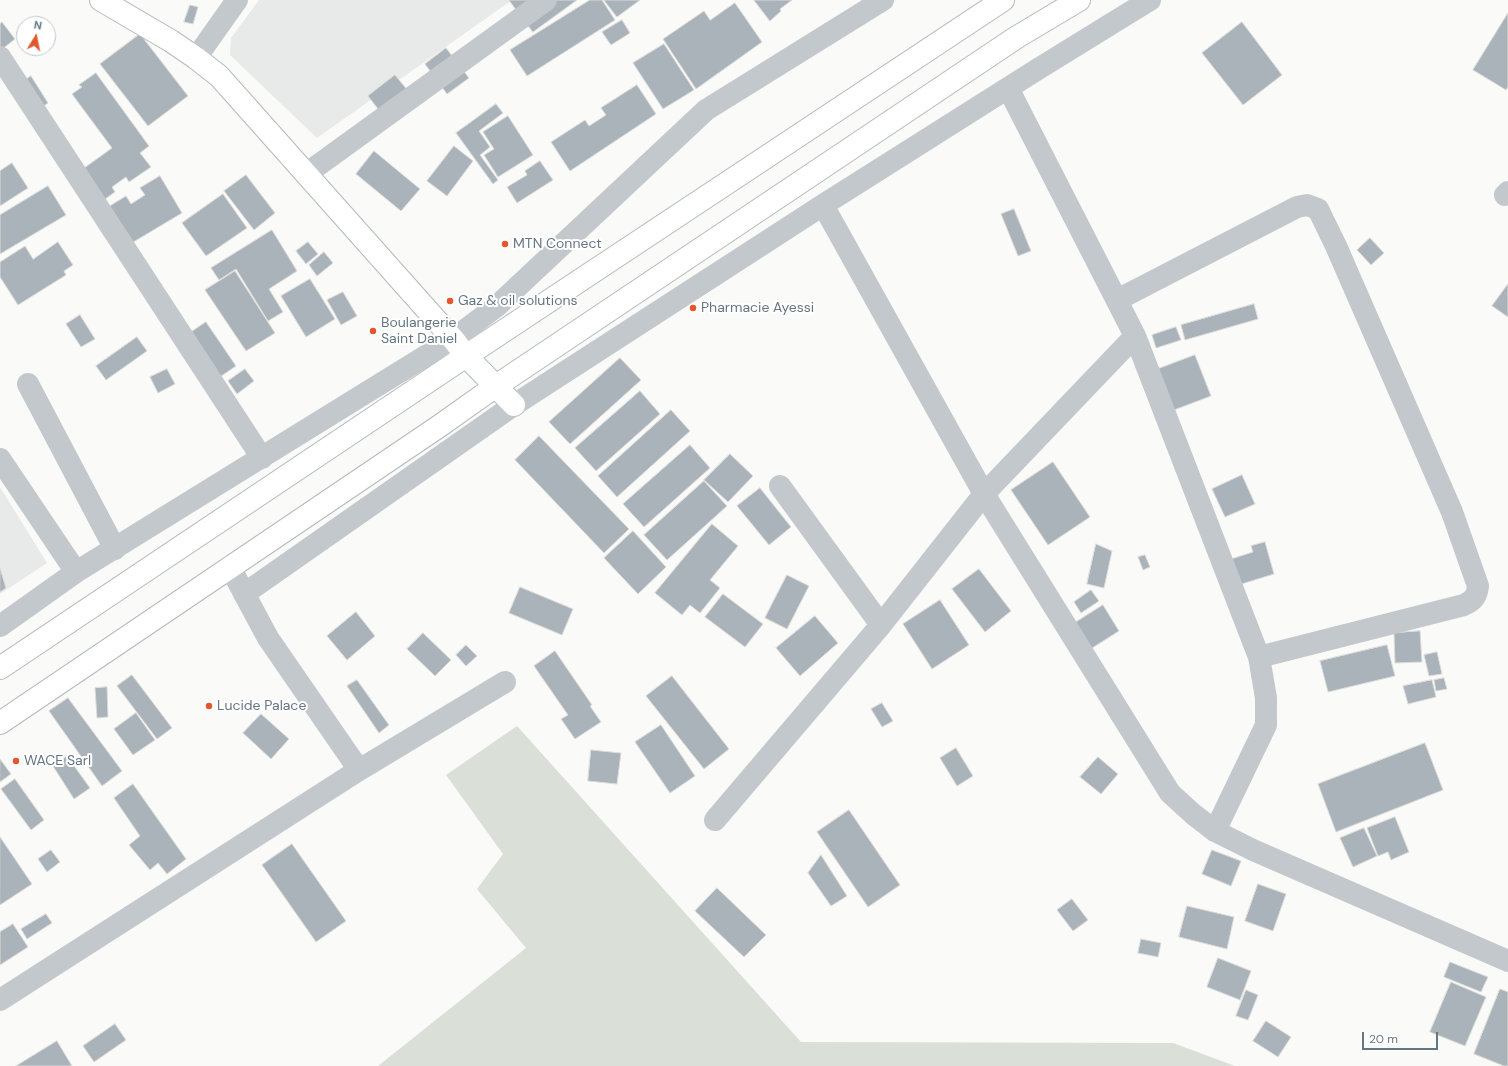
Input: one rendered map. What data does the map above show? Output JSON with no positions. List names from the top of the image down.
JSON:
{
  "places": [
    "MTN Connect",
    "Gaz & oil solutions",
    "Pharmacie Ayessi",
    "Boulangerie Saint Daniel",
    "Lucide Palace",
    "WACE Sarl"
  ],
  "scale_bar": "20 m",
  "north": "top"
}
